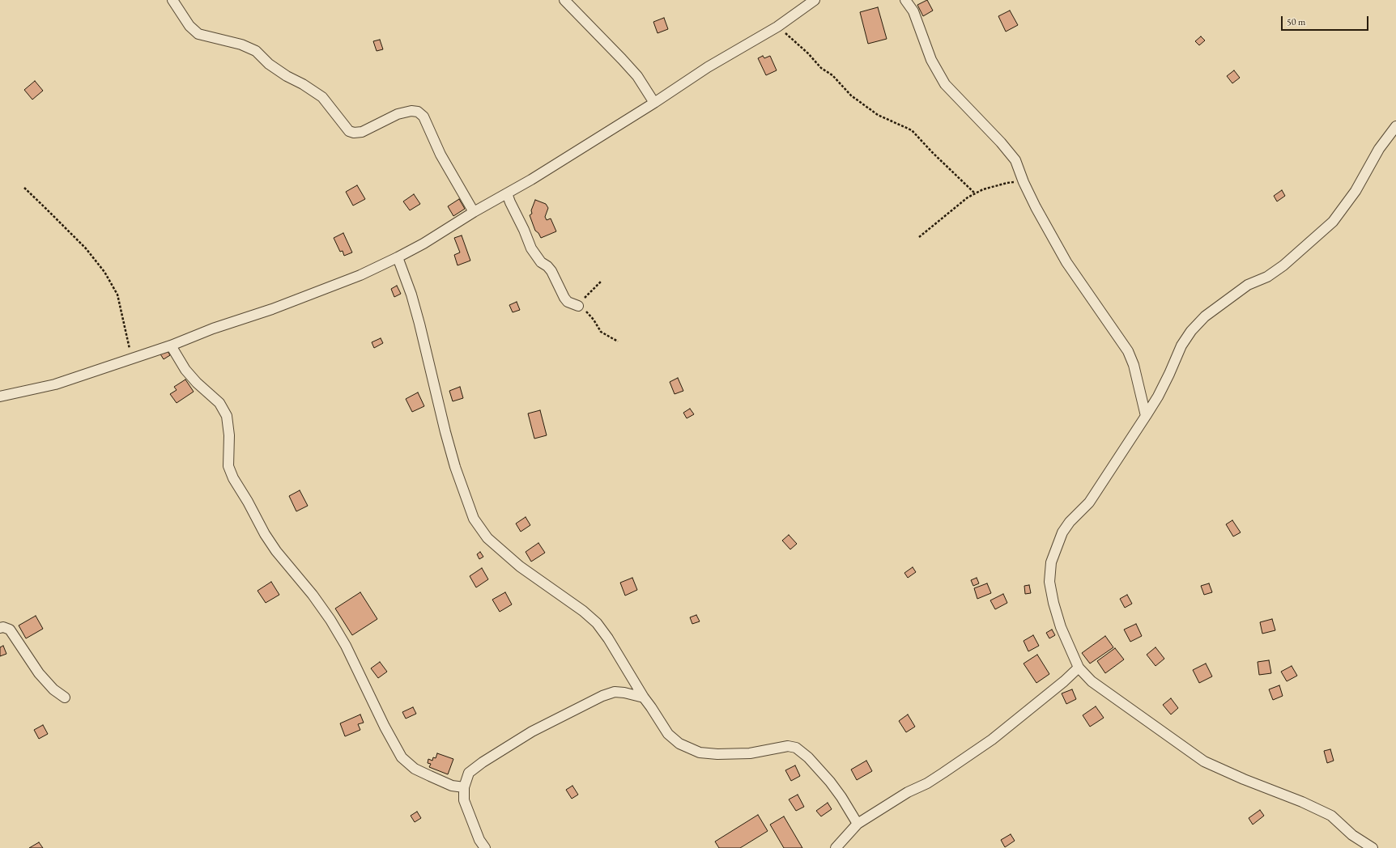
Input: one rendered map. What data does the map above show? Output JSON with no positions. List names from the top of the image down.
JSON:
{
  "scale_bar": "50 m"
}
